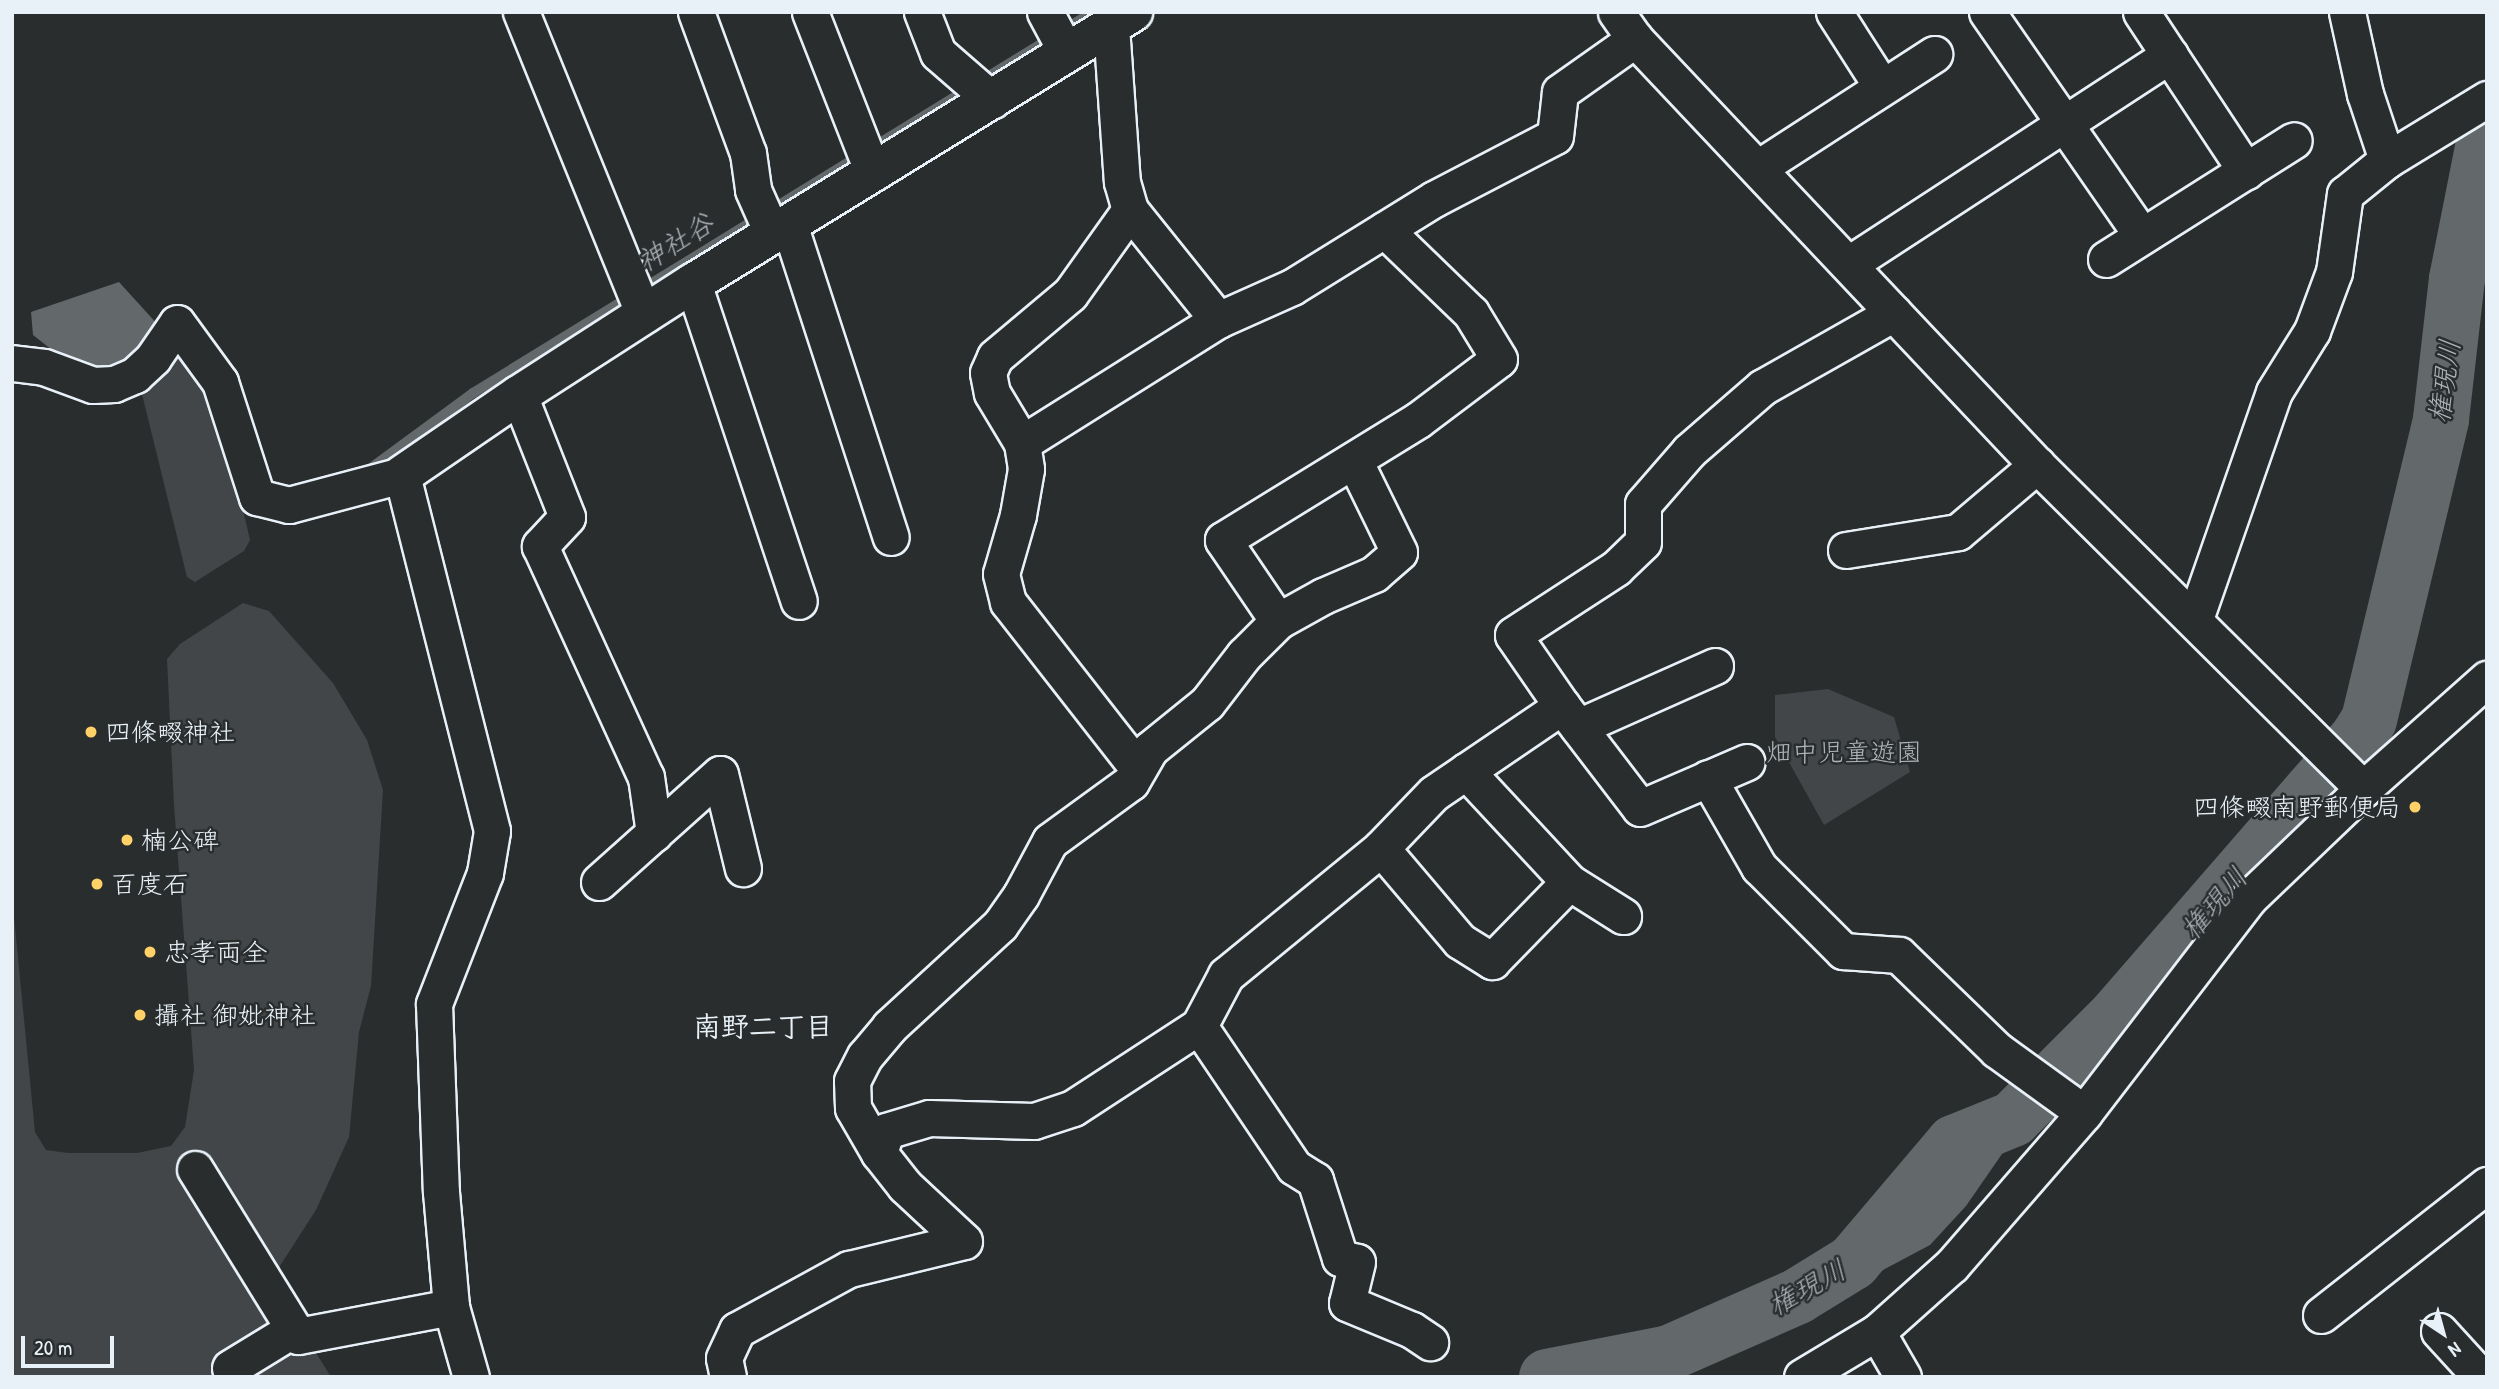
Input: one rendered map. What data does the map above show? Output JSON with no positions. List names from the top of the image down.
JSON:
{
  "districts": ["南野二丁目"],
  "water": ["神社谷", "権現川"],
  "parks": ["畑中児童遊園"],
  "places": [
    "四條畷神社",
    "四條畷南野郵便局",
    "楠公碑",
    "百度石",
    "忠孝両全",
    "攝社 御妣神社"
  ],
  "scale_bar": "20 m",
  "north": "bottom right"
}
